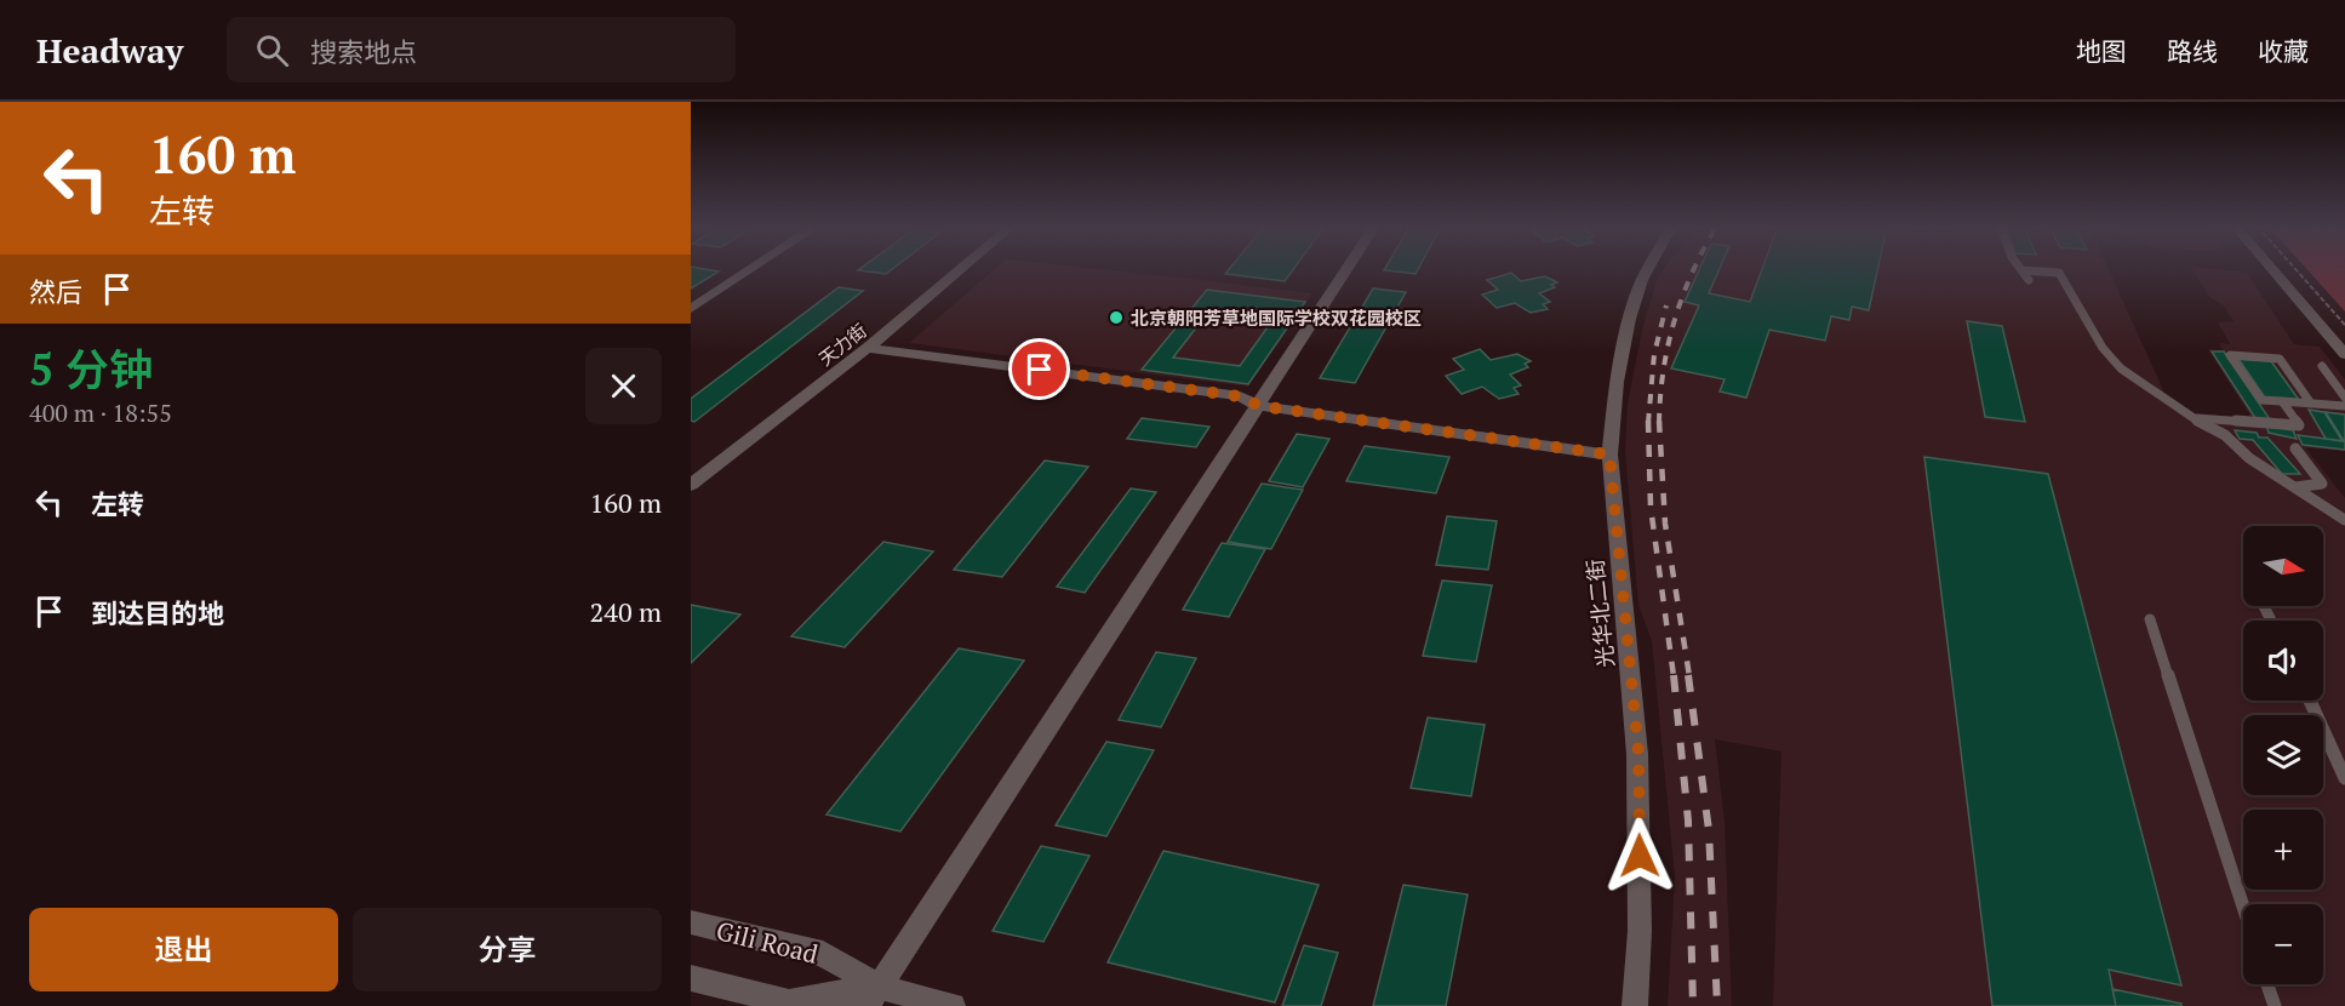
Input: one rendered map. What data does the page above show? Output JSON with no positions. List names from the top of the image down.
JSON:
{
  "streets": {
    "street": ["天力街", "光华北二街", "Gili Road"]
  },
  "places": ["北京朝阳芳草地国际学校双花园校区"],
  "north": "right",
  "page": {
    "header": "Headway",
    "search": "搜索地点",
    "nav": ["地图", "路线", "收藏"],
    "turn": ["160 m", "左转"],
    "then": "然后",
    "heading": ["5 分钟", "400 m · 18:55"],
    "list": [
      {
        "name": "左转",
        "value": "160 m"
      },
      {
        "name": "到达目的地",
        "value": "240 m"
      }
    ],
    "map_buttons": ["+", "−"],
    "buttons": ["退出", "分享"]
  }
}
